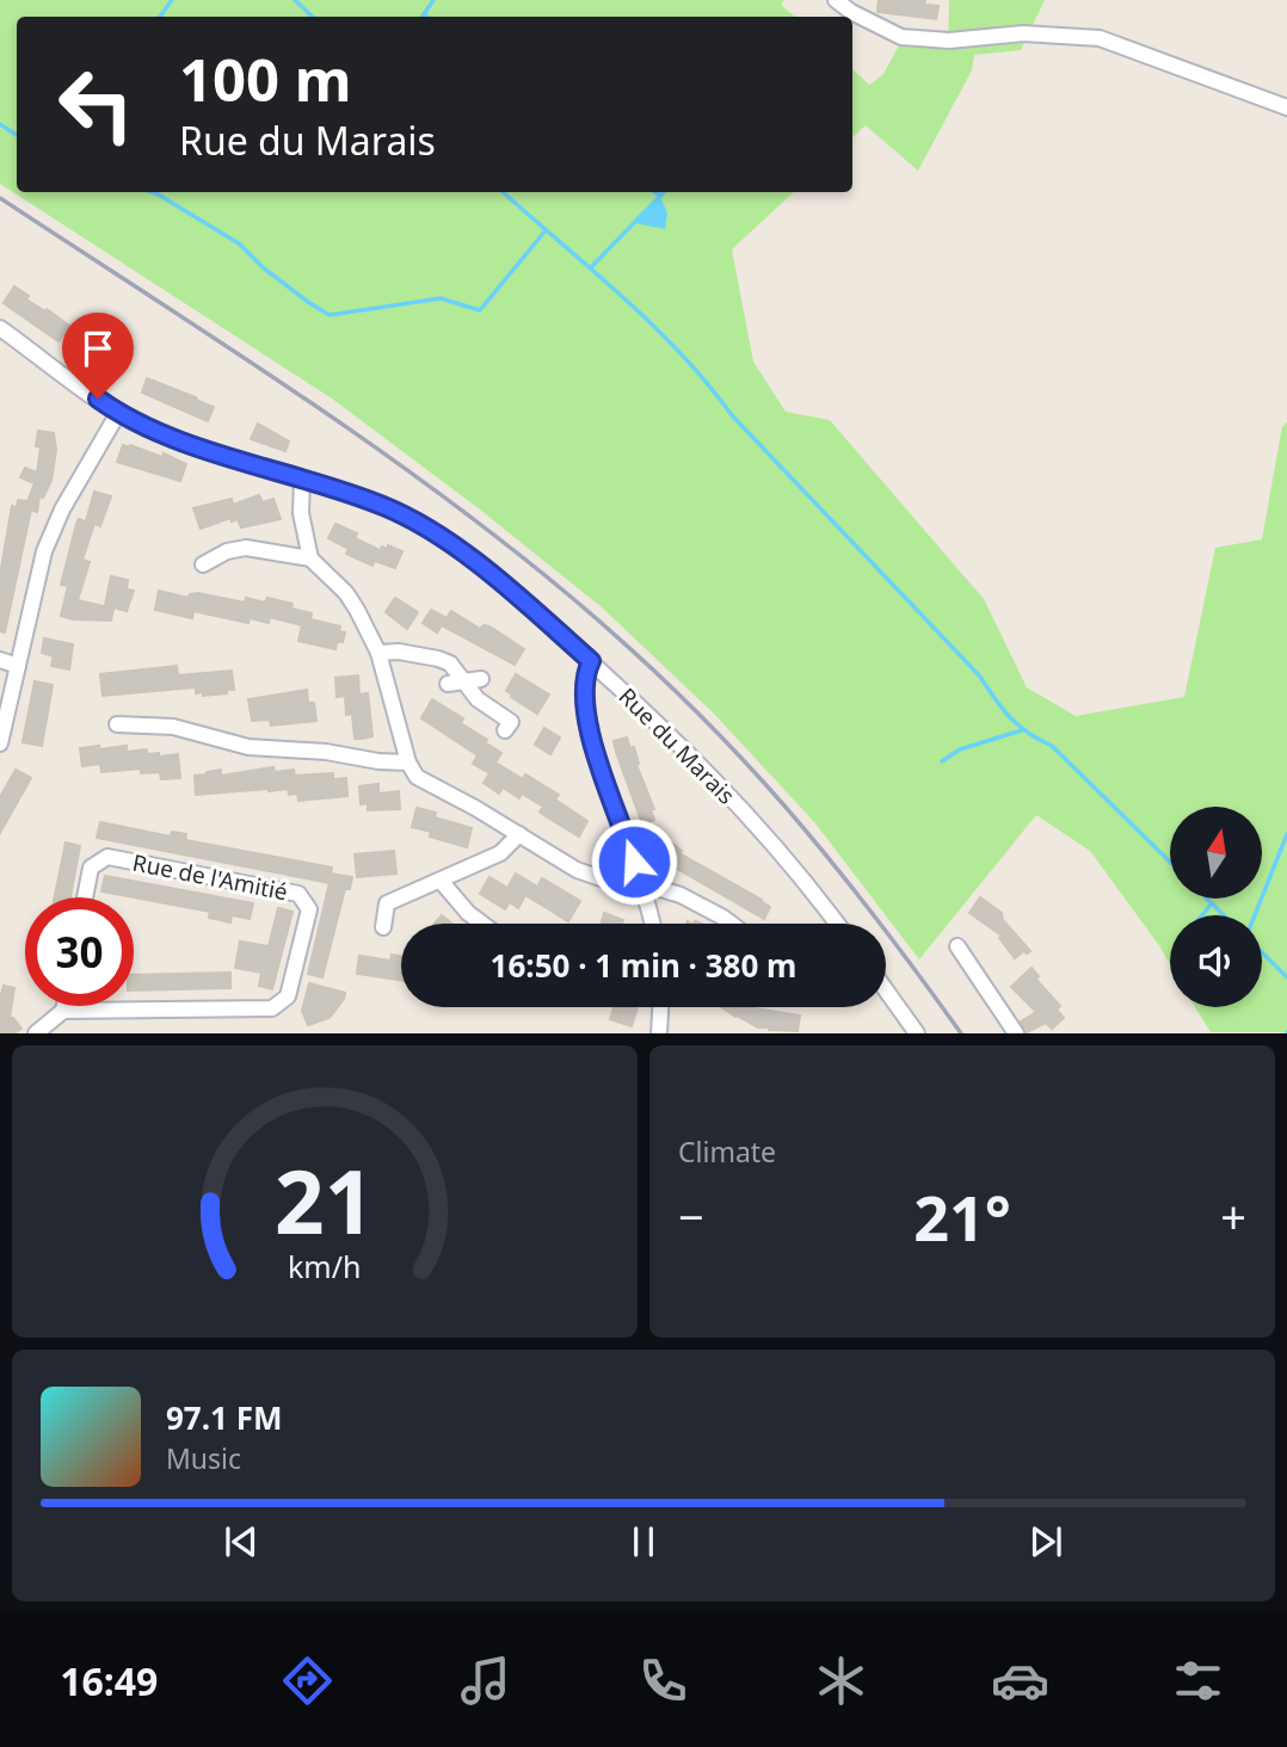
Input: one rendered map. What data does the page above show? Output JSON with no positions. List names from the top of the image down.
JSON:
{
  "streets": {
    "street": ["Rue du Marais", "Rue de l'Amitié"]
  },
  "north": "top",
  "page": {
    "turn": ["100 m", "Rue du Marais"],
    "limit": "30",
    "trip": "16:50 · 1 min · 380 m",
    "tile": "Climate",
    "heat": ["−", "21°", "+"],
    "song": ["97.1 FM", "Music"],
    "tabs": "16:49",
    "gauge": ["21", "km/h"]
  }
}
